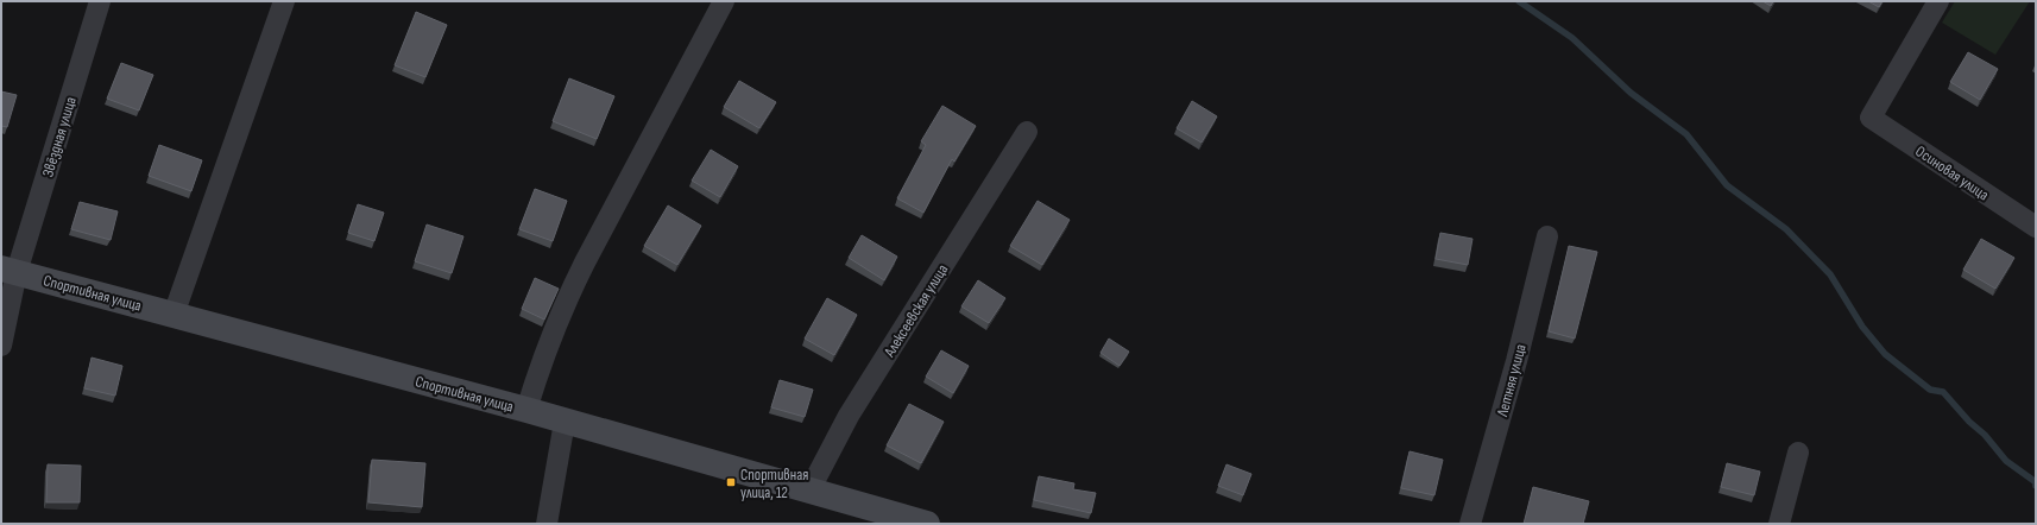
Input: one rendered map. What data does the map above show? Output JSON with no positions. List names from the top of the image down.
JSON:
{
  "streets": {
    "street": [
      "Звёздная улица",
      "Осиновая улица",
      "Спортивная улица",
      "Алексеевская улица",
      "Летняя улица"
    ]
  },
  "crossings": [
    ["Звёздная улица", "Спортивная улица"],
    ["Спортивная улица", "Алексеевская улица"]
  ],
  "places": {
    "transit": ["Спортивная улица, 12"]
  }
}
